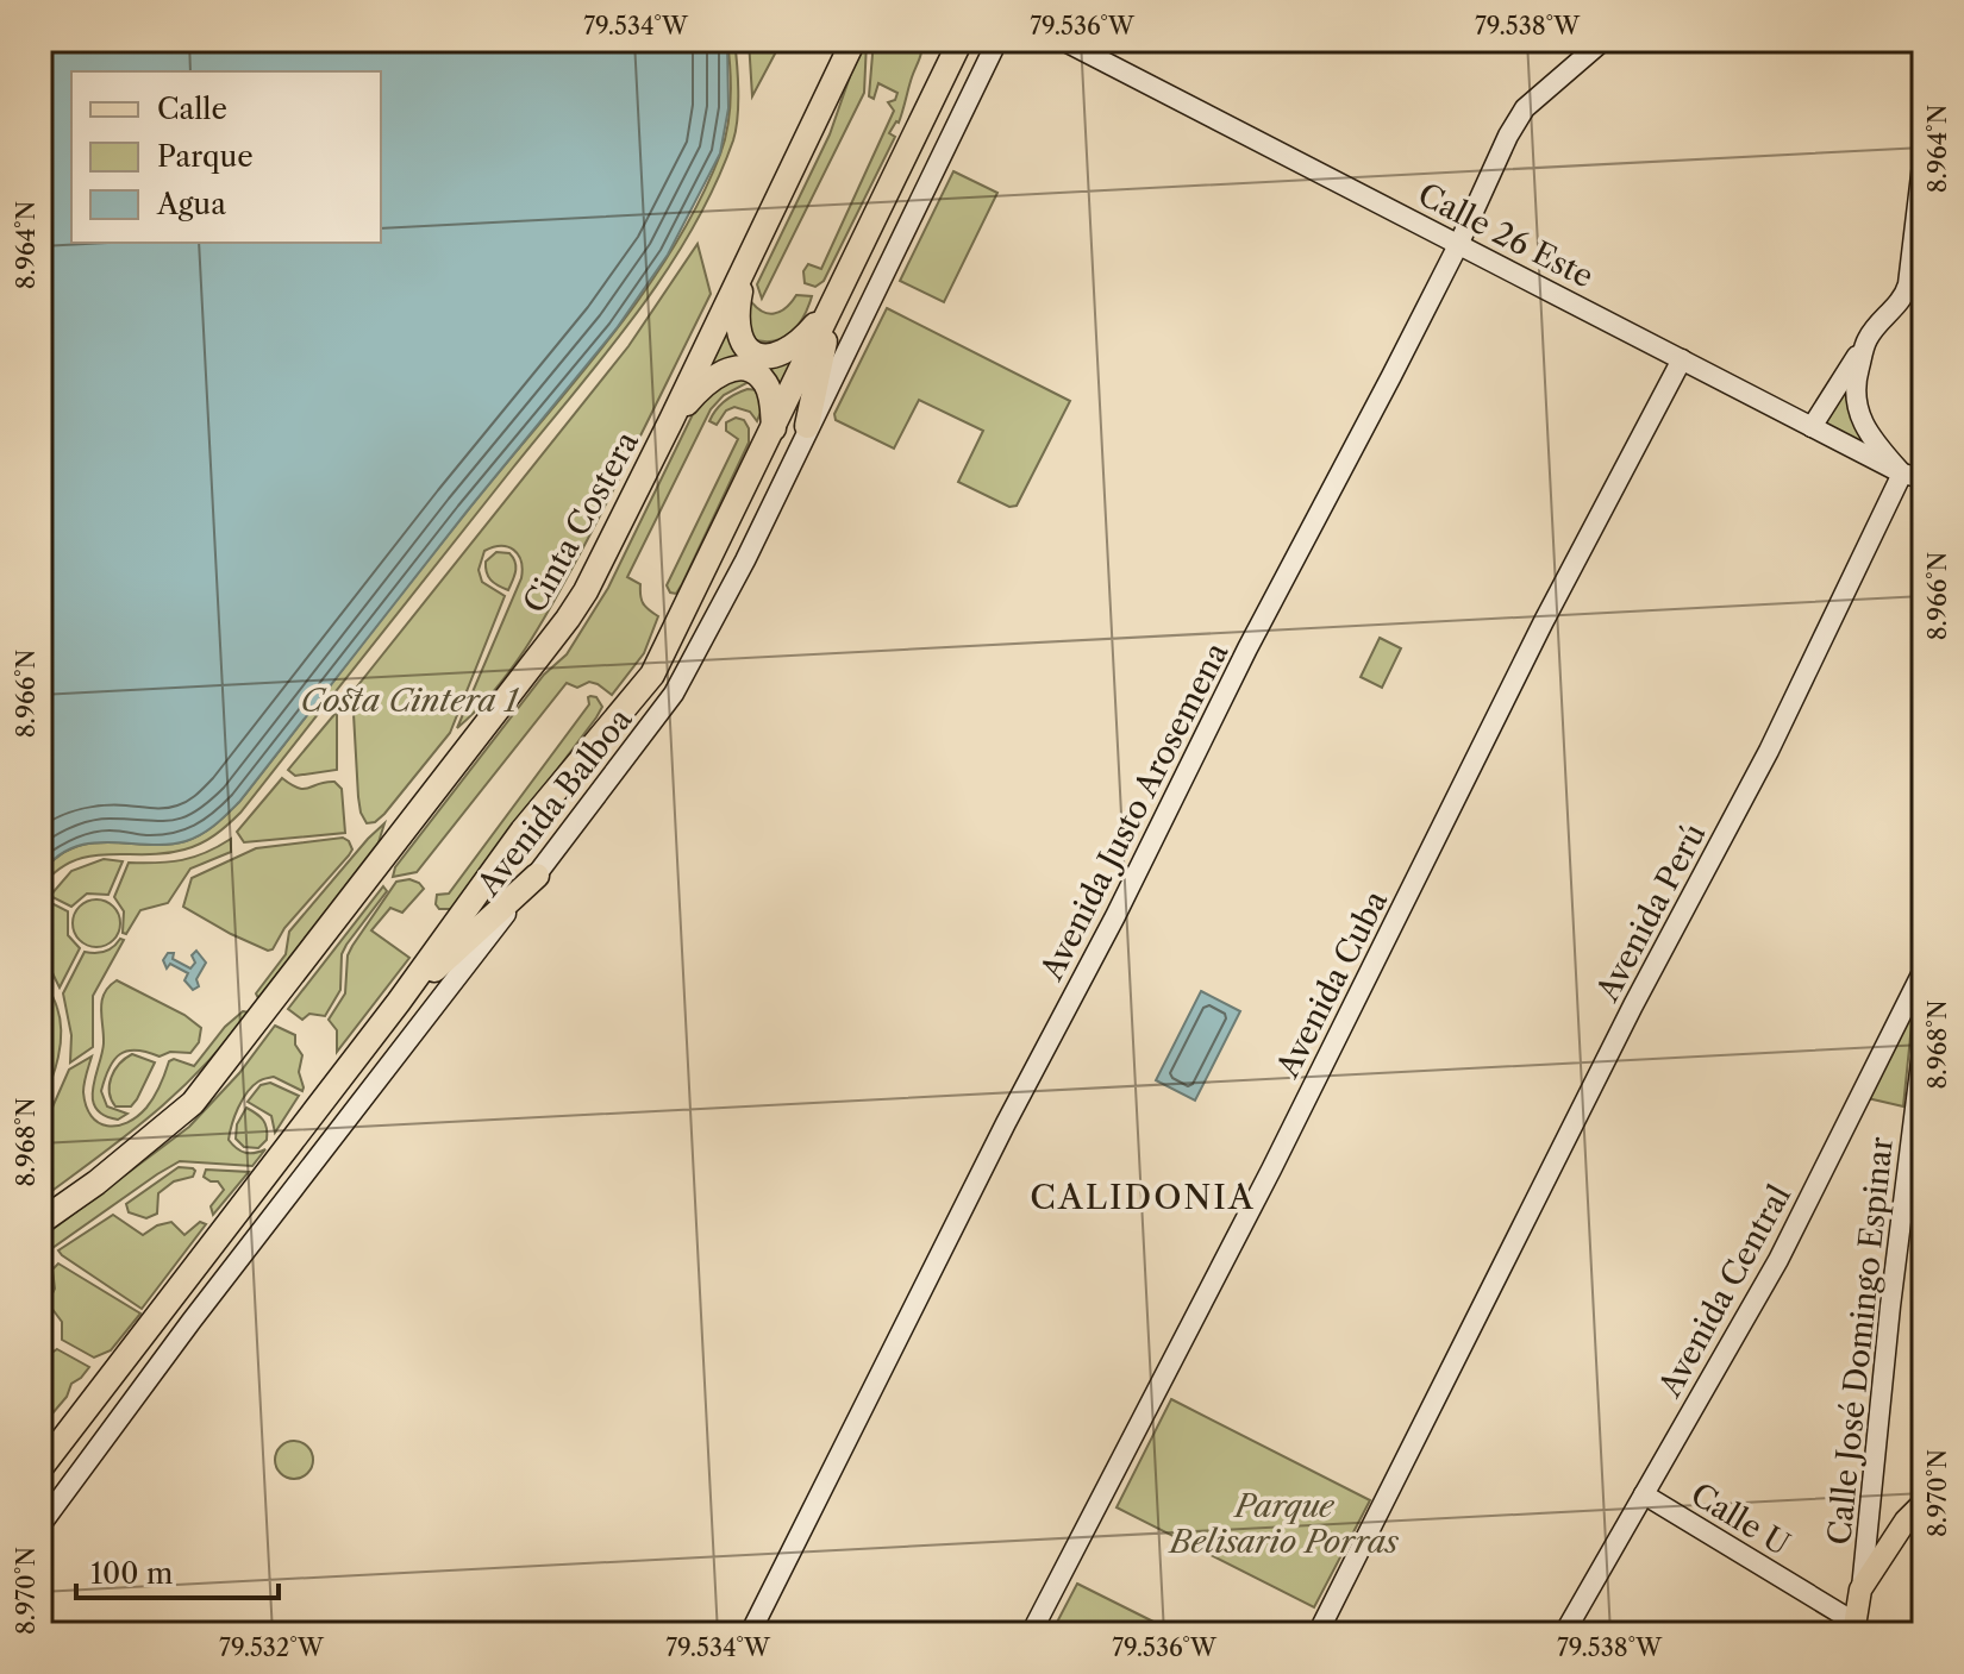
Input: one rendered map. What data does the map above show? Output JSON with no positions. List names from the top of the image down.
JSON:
{
  "streets": {
    "highway": ["Cinta Costera", "Avenida Balboa"],
    "street": [
      "Calle 26 Este",
      "Avenida Justo Arosemena",
      "Avenida Perú",
      "Avenida Cuba",
      "Avenida Central",
      "Calle José Domingo Espinar",
      "Calle U"
    ]
  },
  "crossings": [
    ["Calle 26 Este", "Avenida Justo Arosemena"],
    ["Calle 26 Este", "Avenida Perú"],
    ["Calle 26 Este", "Avenida Cuba"],
    ["Avenida Central", "Calle U"]
  ],
  "districts": ["CALIDONIA"],
  "parks": ["Costa Cintera 1", "Parque Belisario Porras"],
  "legend": ["Calle", "Parque", "Agua"],
  "scale_bar": "100 m",
  "coordinates": [
    "79.534°W",
    "79.536°W",
    "79.538°W",
    "8.964°N",
    "8.966°N",
    "8.968°N",
    "8.970°N",
    "79.532°W"
  ]
}
